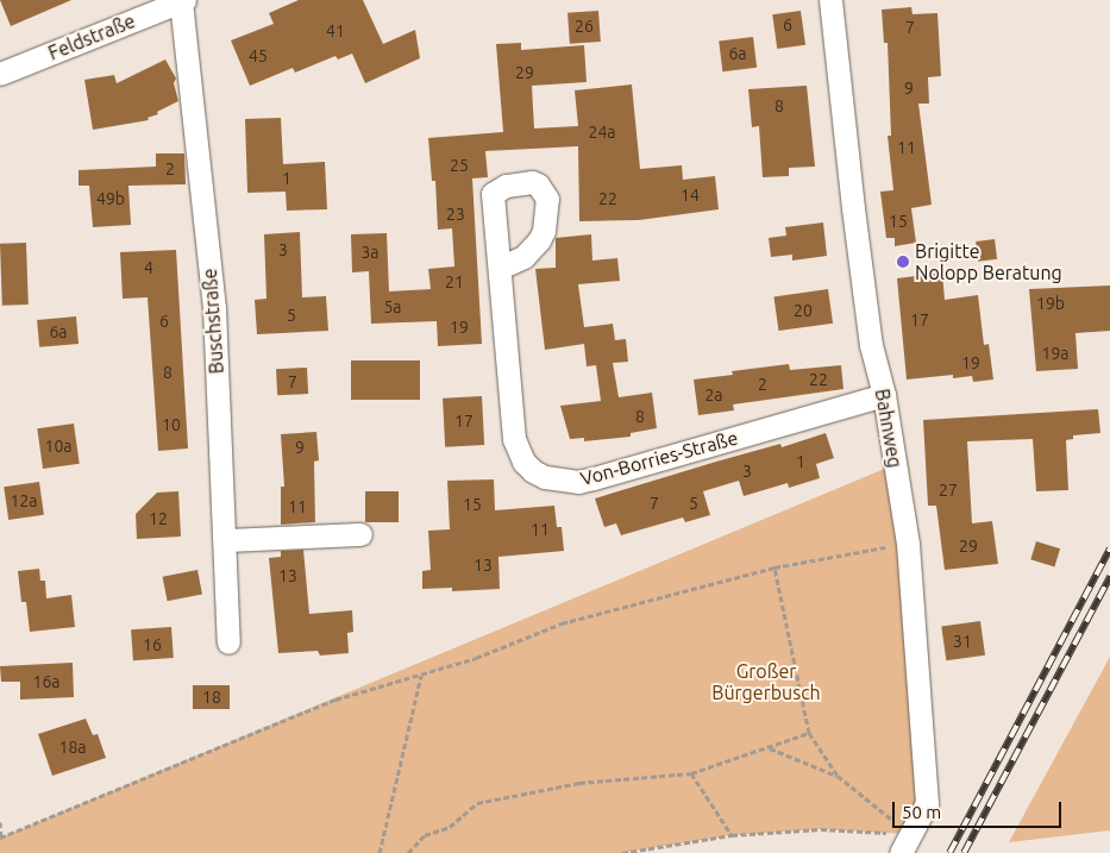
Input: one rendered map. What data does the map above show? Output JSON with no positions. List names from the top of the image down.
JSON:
{
  "streets": {
    "street": [
      "Feldstraße",
      "Buschstraße",
      "Bahnweg",
      "Von-Borries-Straße"
    ]
  },
  "crossings": [
    ["Feldstraße", "Buschstraße"],
    ["Bahnweg", "Von-Borries-Straße"]
  ],
  "parks": ["Großer Bürgerbusch"],
  "places": ["Brigitte Nolopp Beratung"],
  "house_numbers": [
    "6",
    "26",
    "7",
    "41",
    "6a",
    "45",
    "29",
    "9",
    "8",
    "24a",
    "11",
    "25",
    "2",
    "1",
    "14",
    "49b",
    "22",
    "23",
    "15",
    "3",
    "3a",
    "4",
    "21",
    "19b",
    "5a",
    "20",
    "5",
    "17",
    "6",
    "19",
    "6a",
    "19a",
    "19",
    "8",
    "22",
    "7",
    "2",
    "2a",
    "8",
    "17",
    "10",
    "10a",
    "9",
    "1",
    "3",
    "27",
    "12a",
    "7",
    "5",
    "15",
    "11",
    "12",
    "11",
    "29",
    "13",
    "13",
    "31",
    "16",
    "16a",
    "18",
    "18a"
  ],
  "scale_bar": "50 m"
}
